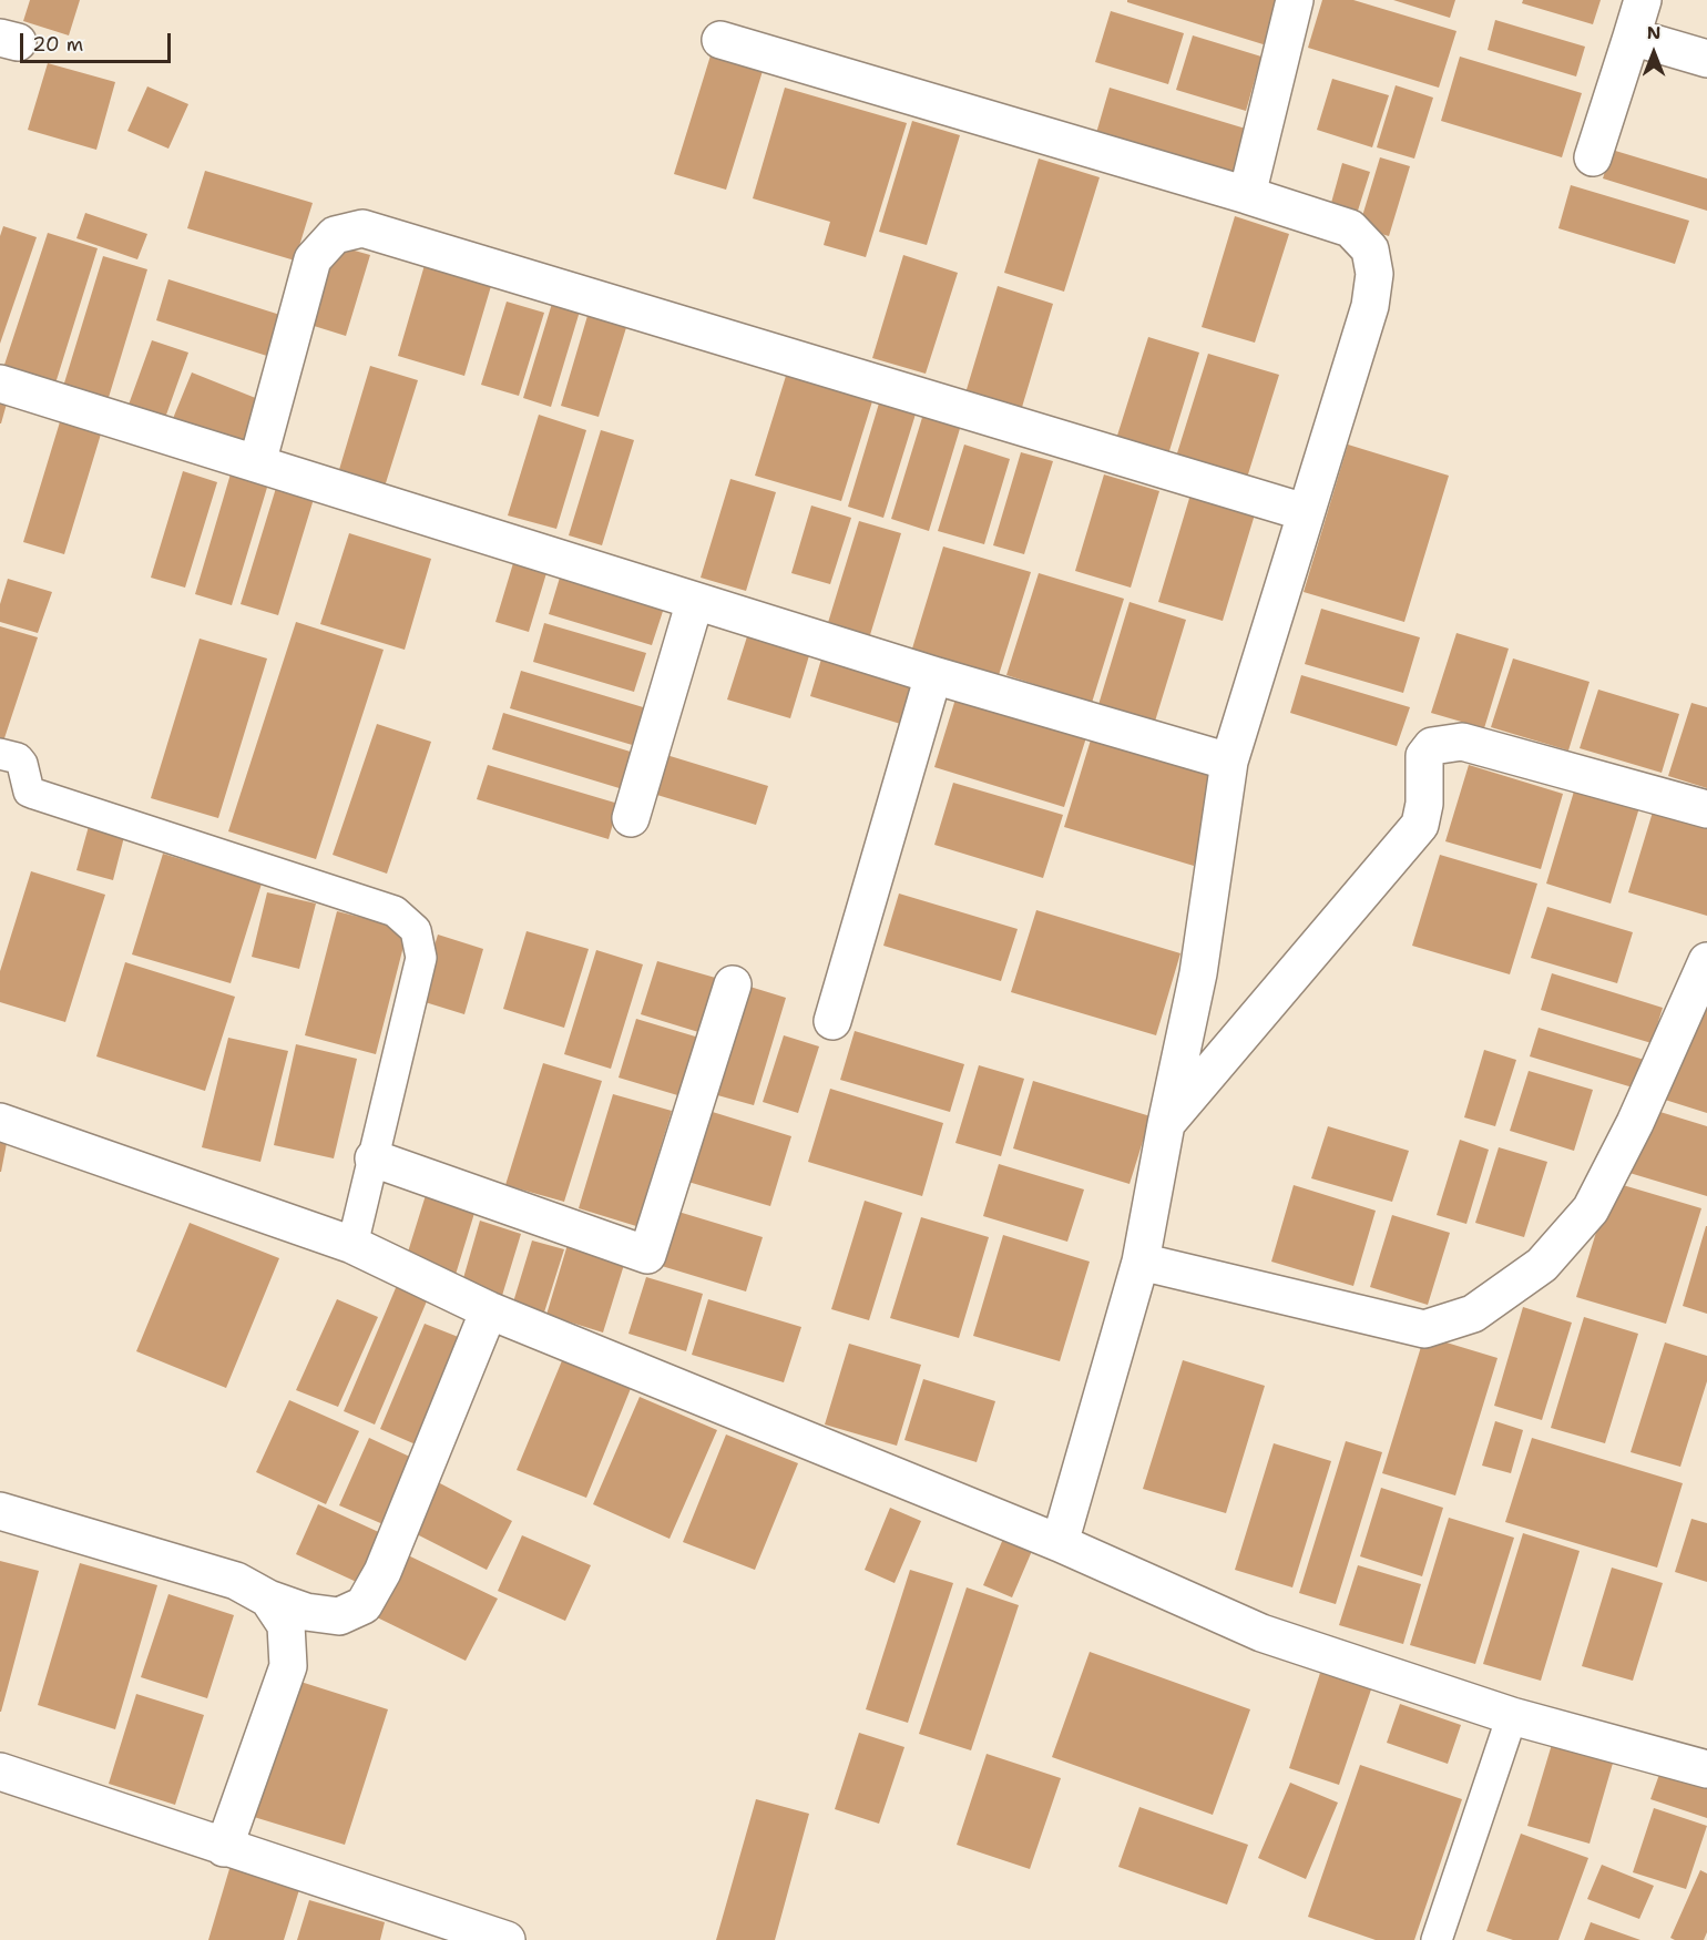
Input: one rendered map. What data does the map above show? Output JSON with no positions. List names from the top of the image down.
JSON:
{
  "scale_bar": "20 m",
  "north": "top"
}
